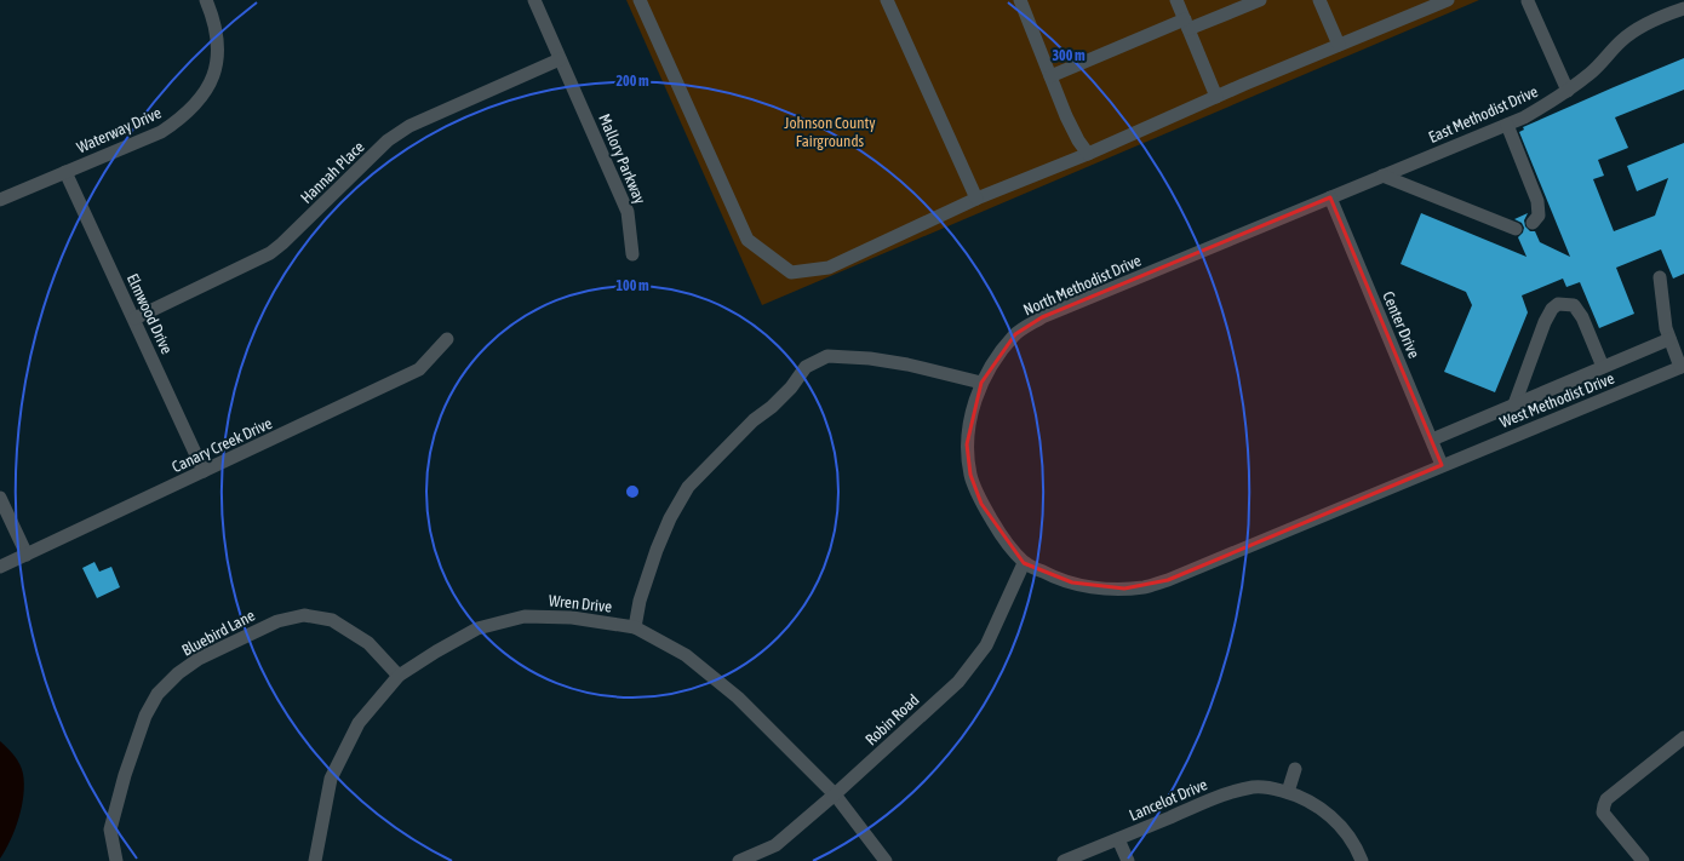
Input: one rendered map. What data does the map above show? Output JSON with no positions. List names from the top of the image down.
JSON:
{
  "streets": {
    "street": [
      "East Methodist Drive",
      "Waterway Drive",
      "Mallory Parkway",
      "Hannah Place",
      "North Methodist Drive",
      "Elmwood Drive",
      "Center Drive",
      "West Methodist Drive",
      "Canary Creek Drive",
      "Wren Drive",
      "Bluebird Lane",
      "Robin Road",
      "Lancelot Drive"
    ]
  },
  "crossings": [
    ["East Methodist Drive", "North Methodist Drive"],
    ["East Methodist Drive", "Center Drive"],
    ["Waterway Drive", "Elmwood Drive"],
    ["Mallory Parkway", "Hannah Place"],
    ["Hannah Place", "Elmwood Drive"],
    ["North Methodist Drive", "Center Drive"],
    ["North Methodist Drive", "West Methodist Drive"],
    ["North Methodist Drive", "Robin Road"],
    ["Elmwood Drive", "Canary Creek Drive"],
    ["Center Drive", "West Methodist Drive"],
    ["Wren Drive", "Bluebird Lane"],
    ["Wren Drive", "Robin Road"]
  ],
  "parks": ["Johnson County Fairgrounds"],
  "rings": ["300 m", "200 m", "100 m"]
}
